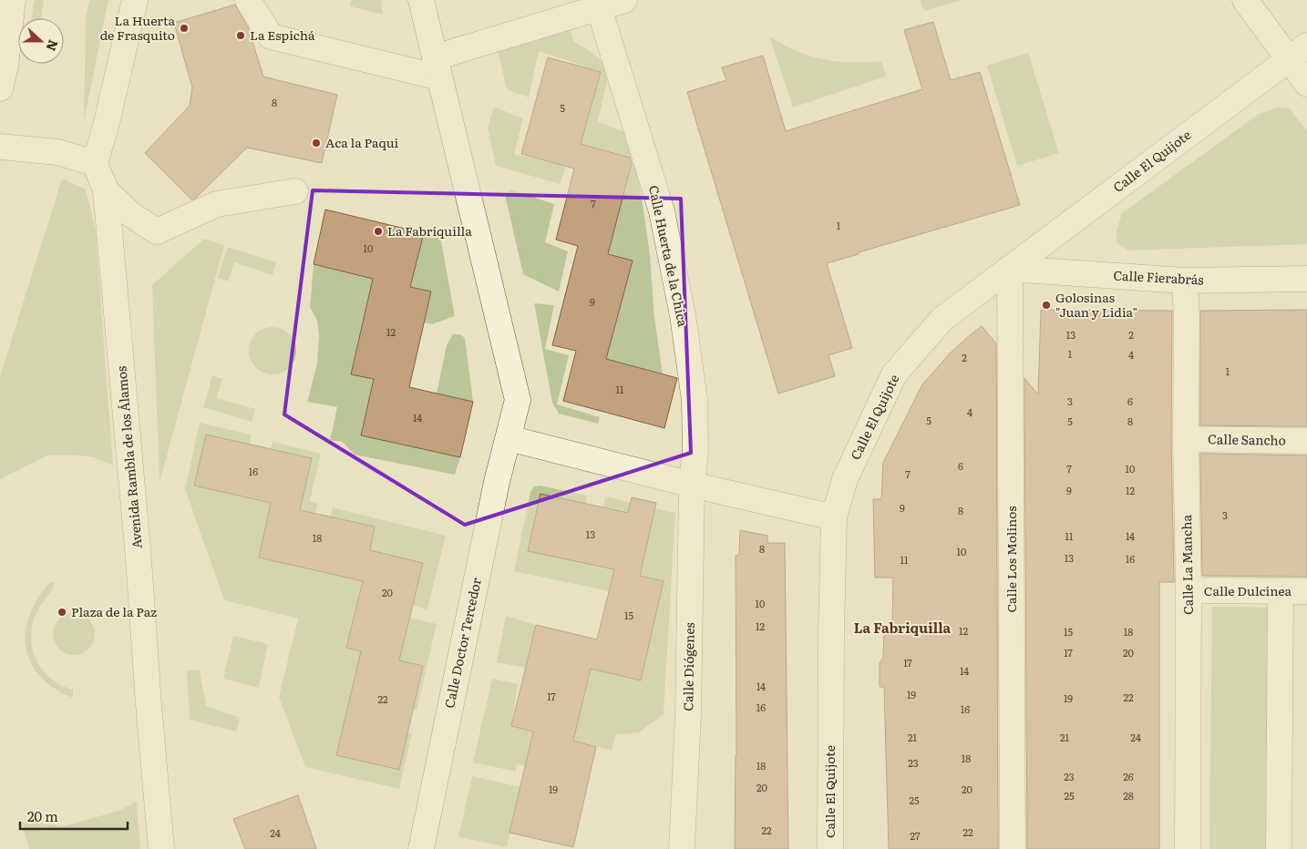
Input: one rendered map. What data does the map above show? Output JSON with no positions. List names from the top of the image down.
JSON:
{
  "streets": {
    "street": [
      "Calle El Quijote",
      "Calle Huerta de la Chica",
      "Calle Fierabrás",
      "Calle Sancho",
      "Avenida Rambla de los Álamos",
      "Calle Los Molinos",
      "Calle La Mancha",
      "Calle Dulcinea",
      "Calle Doctor Tercedor",
      "Calle Diógenes"
    ]
  },
  "crossings": [
    ["Calle El Quijote", "Calle Fierabrás"],
    ["Calle El Quijote", "Calle Los Molinos"],
    ["Calle Huerta de la Chica", "Calle Diógenes"],
    ["Calle Fierabrás", "Calle Los Molinos"],
    ["Calle Fierabrás", "Calle La Mancha"],
    ["Calle Sancho", "Calle La Mancha"],
    ["Calle La Mancha", "Calle Dulcinea"]
  ],
  "districts": ["La Fabriquilla"],
  "places": [
    "La Huerta de Frasquito",
    "La Espichá",
    "Aca la Paqui",
    "La Fabriquilla",
    "Golosinas \"Juan y Lidia\"",
    "Plaza de la Paz"
  ],
  "house_numbers": [
    "8",
    "5",
    "7",
    "1",
    "10",
    "9",
    "12",
    "13",
    "2",
    "1",
    "4",
    "2",
    "1",
    "11",
    "3",
    "6",
    "4",
    "14",
    "5",
    "5",
    "8",
    "6",
    "7",
    "10",
    "16",
    "7",
    "9",
    "12",
    "9",
    "8",
    "3",
    "13",
    "11",
    "14",
    "18",
    "8",
    "10",
    "13",
    "16",
    "11",
    "20",
    "10",
    "15",
    "12",
    "12",
    "15",
    "18",
    "17",
    "20",
    "17",
    "14",
    "14",
    "19",
    "17",
    "22",
    "19",
    "22",
    "16",
    "16",
    "21",
    "21",
    "24",
    "18",
    "23",
    "18",
    "23",
    "26",
    "20",
    "19",
    "20",
    "25",
    "28",
    "25",
    "22",
    "22",
    "24",
    "27"
  ],
  "scale_bar": "20 m",
  "north": "right"
}
